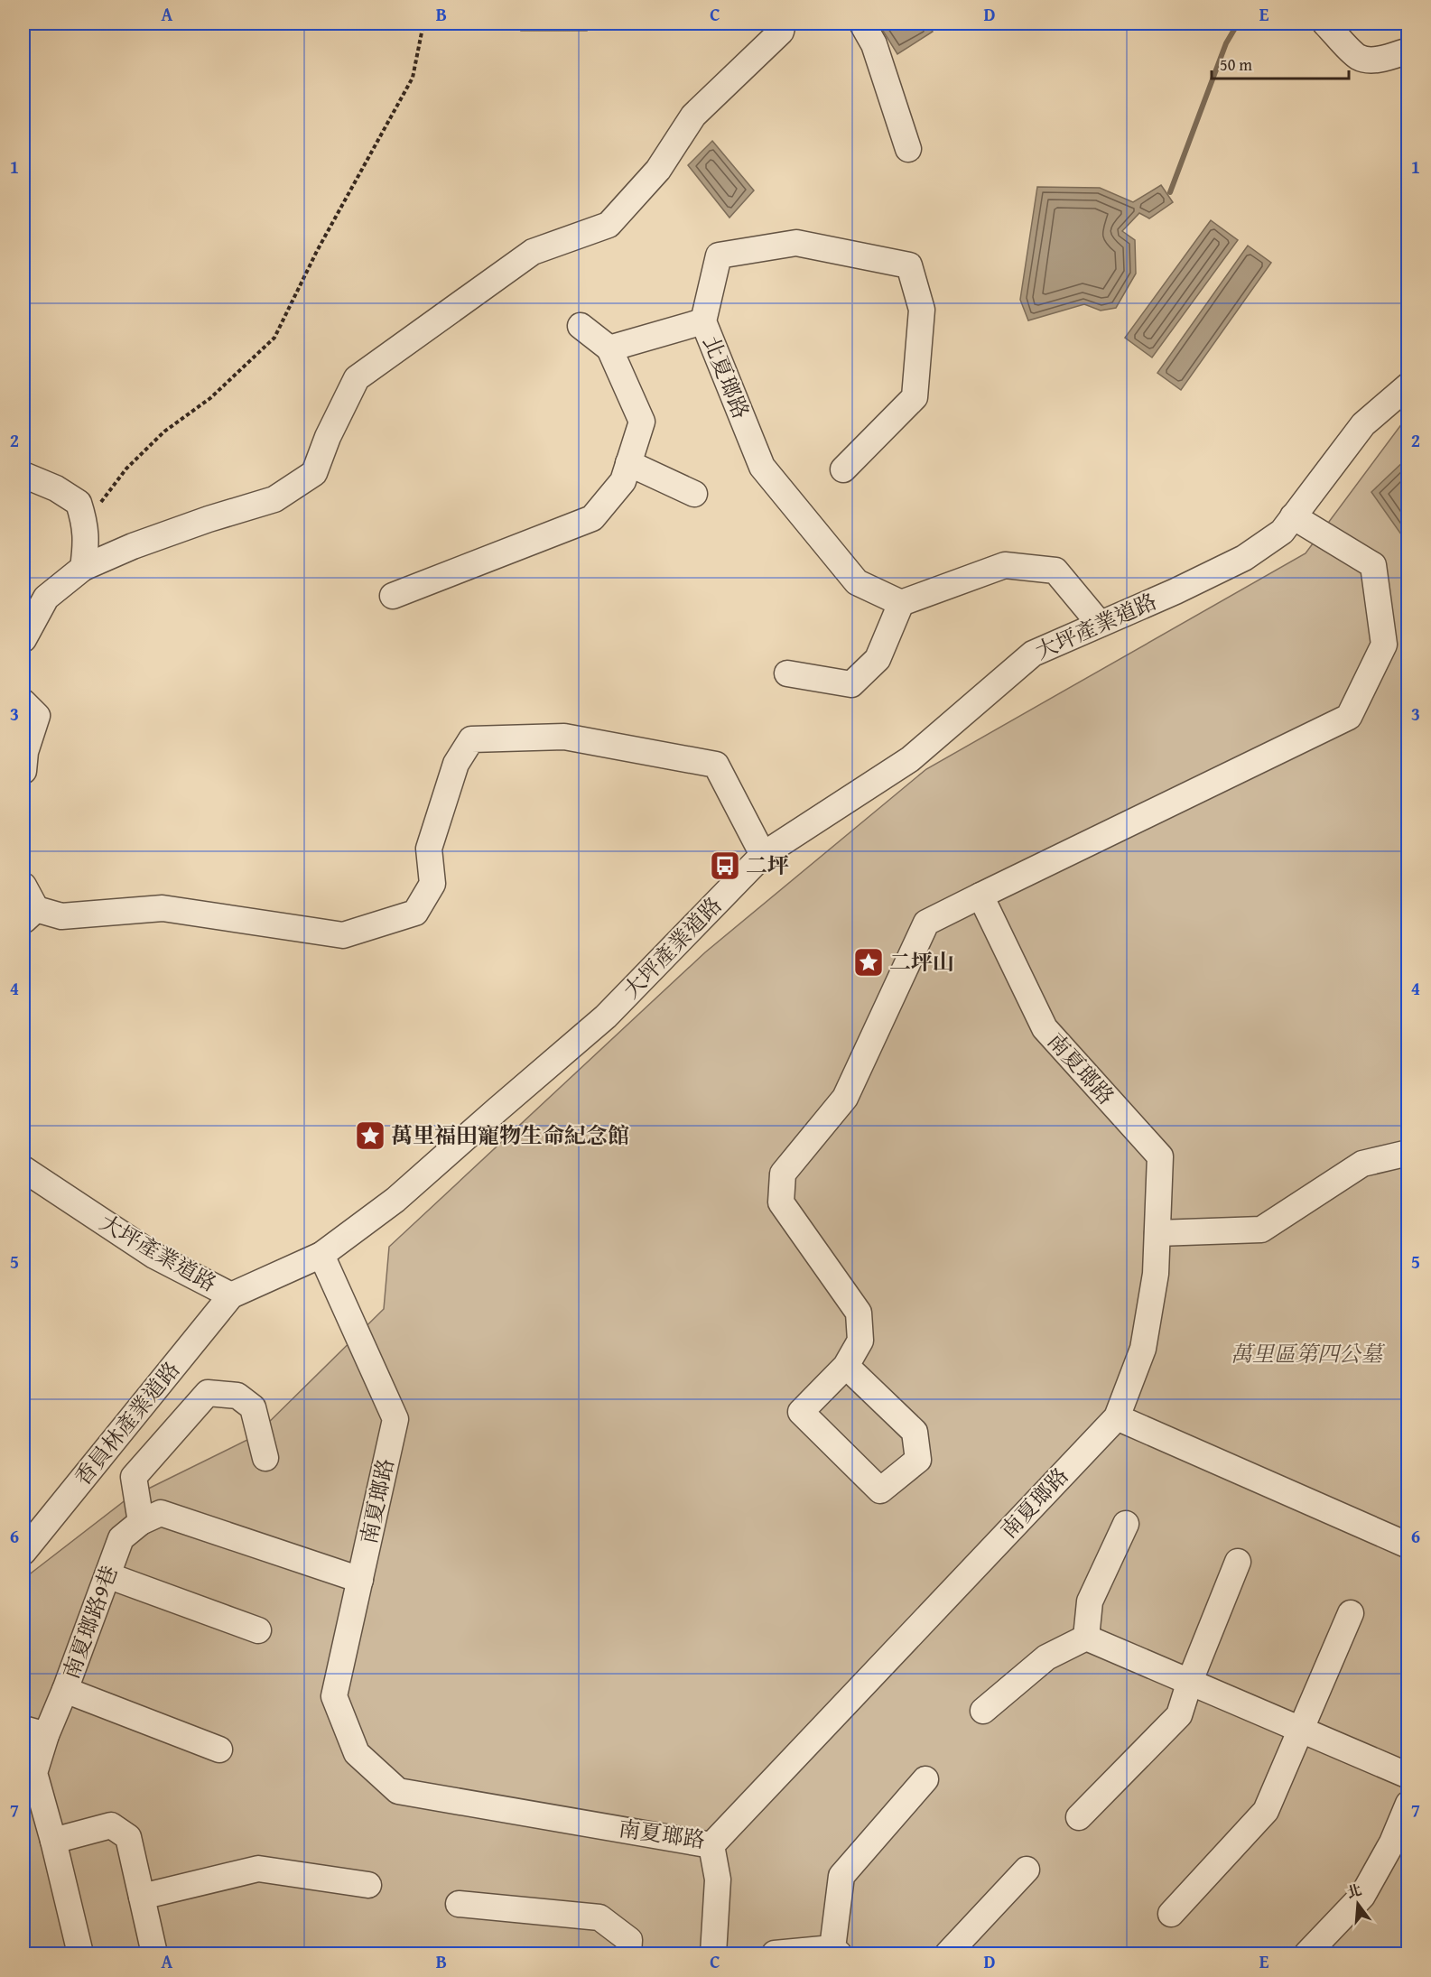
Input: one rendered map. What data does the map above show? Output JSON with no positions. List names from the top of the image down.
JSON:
{
  "streets": {
    "street": [
      "北夏瑯路",
      "大坪產業道路",
      "南夏瑯路",
      "香員林產業道路",
      "南夏瑯路9巷"
    ]
  },
  "crossings": [
    ["大坪產業道路", "南夏瑯路"],
    ["大坪產業道路", "香員林產業道路"],
    ["南夏瑯路", "南夏瑯路9巷"]
  ],
  "parks": ["萬里區第四公墓"],
  "places": {
    "bus stop": ["二坪"],
    "place": ["二坪山", "萬里福田寵物生命紀念館"]
  },
  "scale_bar": "50 m",
  "north": "top",
  "grid": {
    "columns": [
      "A",
      "B",
      "C",
      "D",
      "E"
    ],
    "rows": [
      "1",
      "2",
      "3",
      "4",
      "5",
      "6",
      "7"
    ]
  }
}
